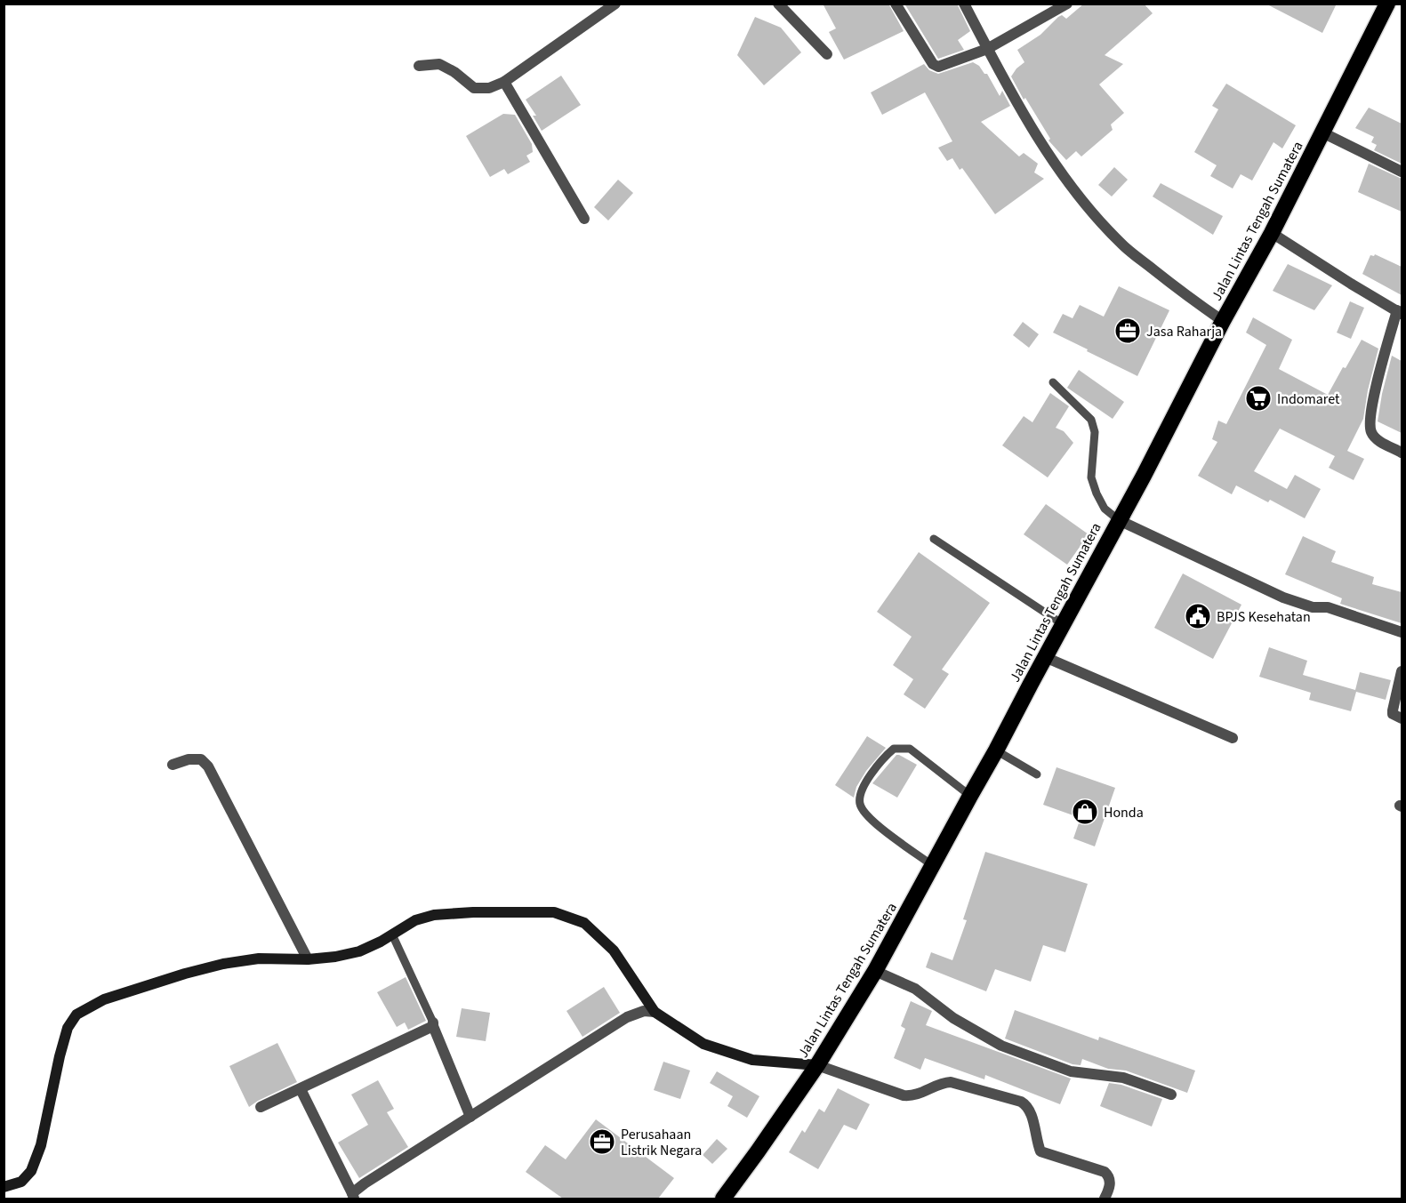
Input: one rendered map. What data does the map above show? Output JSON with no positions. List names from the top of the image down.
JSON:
{
  "streets": {
    "highway": ["Jalan Lintas Tengah Sumatera"]
  },
  "places": {
    "office": ["Jasa Raharja", "Perusahaan Listrik Negara"],
    "supermarket": ["Indomaret"],
    "public building": ["BPJS Kesehatan"],
    "shop": ["Honda"]
  }
}
